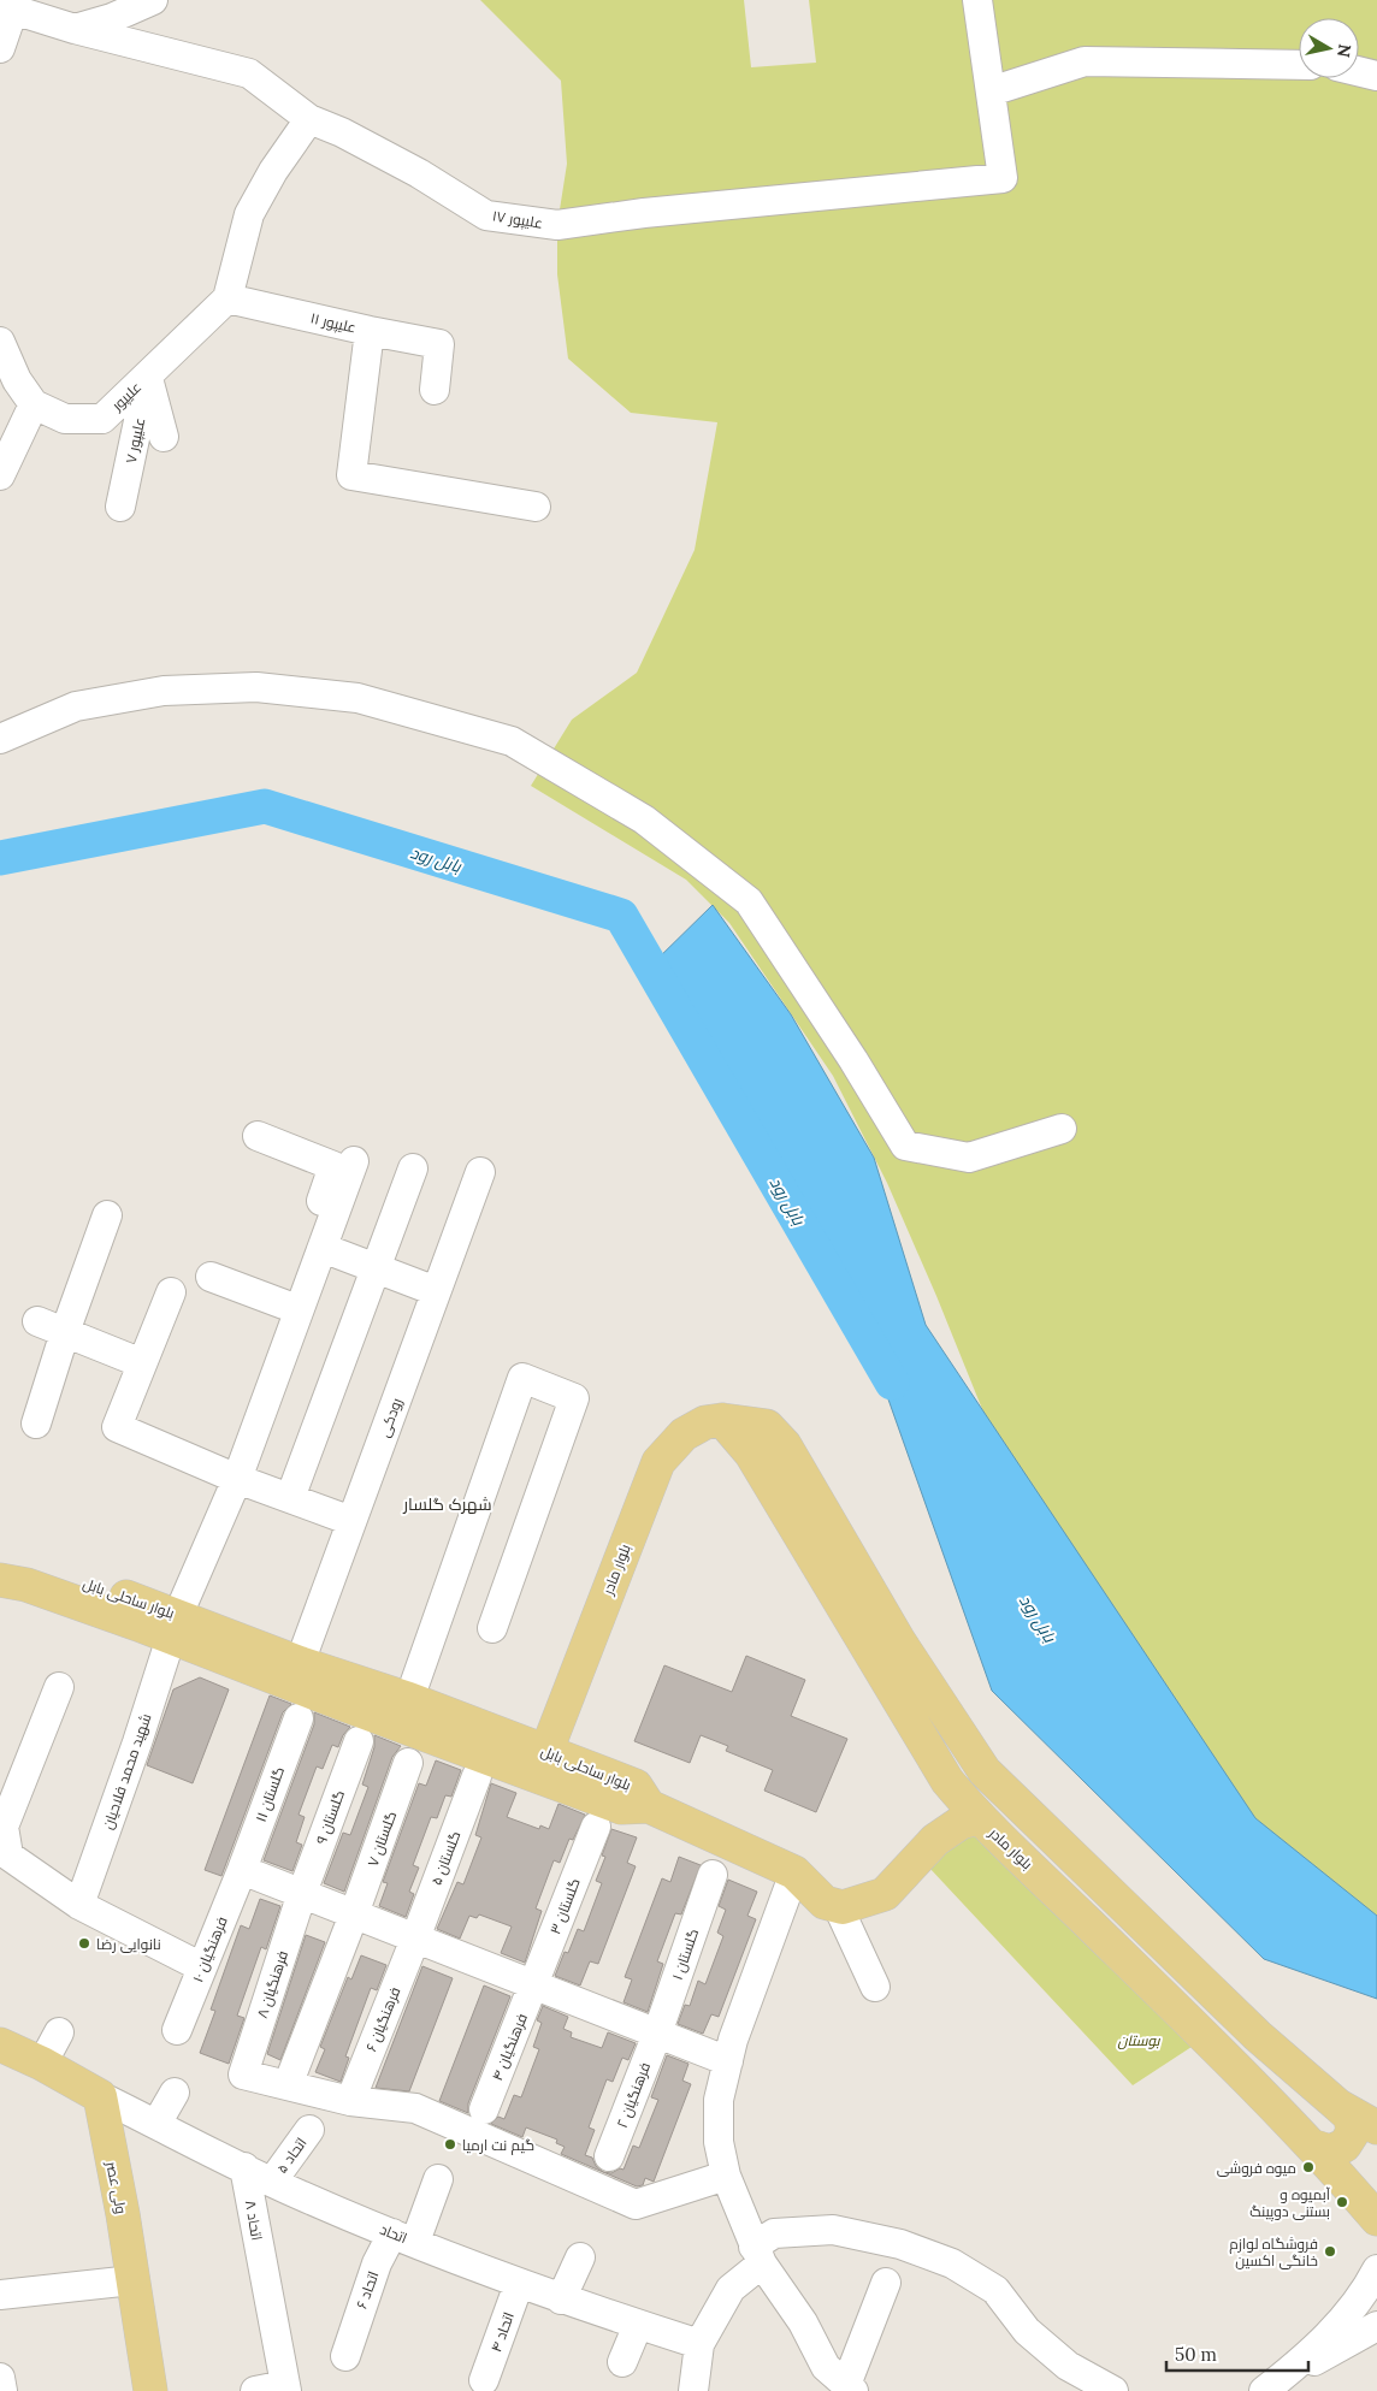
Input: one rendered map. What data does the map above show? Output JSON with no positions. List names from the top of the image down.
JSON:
{
  "streets": {
    "main road": ["بلوار مادر", "بلوار ساحلی بابل", "ولی عصر"],
    "street": [
      "علیپور ۱۷",
      "علیپور ۱۱",
      "علیپور",
      "علیپور ۷",
      "رودکی",
      "شهید محمد فلاحیان",
      "گلستان ۱۱",
      "گلستان ۹",
      "گلستان ۷",
      "گلستان ۵",
      "گلستان ۳",
      "فرهنگیان ۱۰",
      "گلستان ۱",
      "فرهنگیان ۸",
      "فرهنگیان ۶",
      "فرهنگیان ۴",
      "فرهنگیان ۲",
      "اتحاد ۵",
      "اتحاد ۸",
      "اتحاد",
      "اتحاد ۶",
      "اتحاد ۴"
    ]
  },
  "crossings": [
    ["علیپور ۱۱", "علیپور"],
    ["علیپور", "علیپور ۷"],
    ["رودکی", "بلوار ساحلی بابل"],
    ["بلوار مادر", "بلوار ساحلی بابل"],
    ["بلوار ساحلی بابل", "شهید محمد فلاحیان"],
    ["گلستان ۱۱", "فرهنگیان ۱۰"],
    ["گلستان ۹", "فرهنگیان ۸"],
    ["گلستان ۷", "فرهنگیان ۸"],
    ["گلستان ۵", "فرهنگیان ۶"],
    ["گلستان ۳", "فرهنگیان ۴"],
    ["گلستان ۱", "فرهنگیان ۲"],
    ["اتحاد ۵", "اتحاد"],
    ["ولی عصر", "اتحاد"],
    ["اتحاد ۸", "اتحاد"],
    ["اتحاد", "اتحاد ۶"],
    ["اتحاد", "اتحاد ۴"]
  ],
  "districts": ["شهرک گلسار"],
  "water": ["بابل رود"],
  "parks": ["بوستان"],
  "places": [
    "نانوایی رضا",
    "گیم نت ارمیا",
    "میوه فروشی",
    "آبمیوه و بستنی دوپینگ",
    "فروشگاه لوازم خانگی اکسین"
  ],
  "scale_bar": "50 m",
  "north": "right"
}
